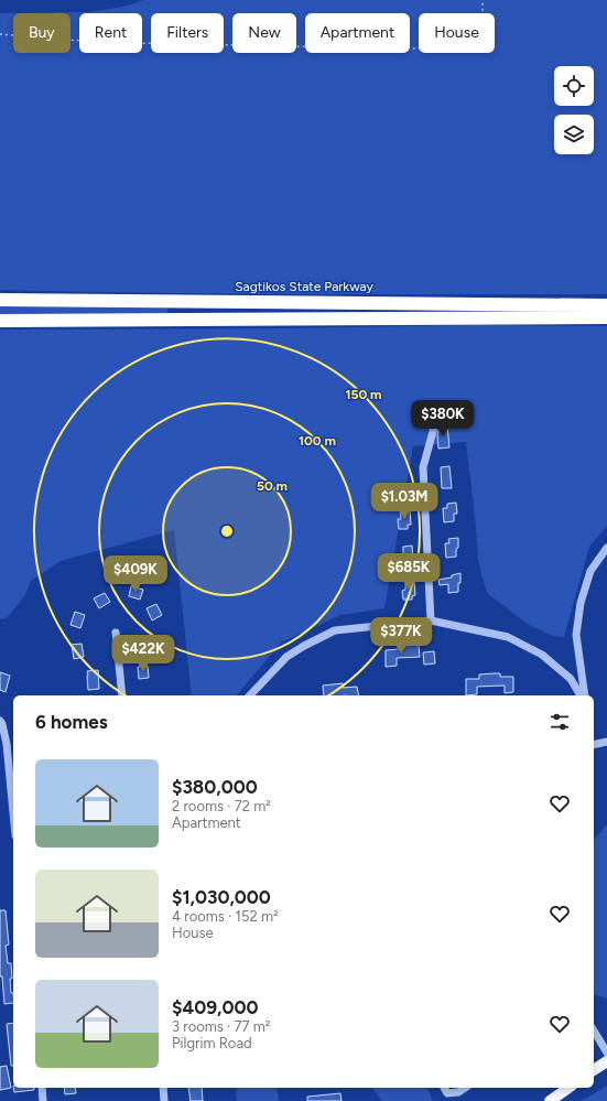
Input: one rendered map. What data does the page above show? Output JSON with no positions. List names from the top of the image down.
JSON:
{
  "streets": {
    "highway": ["Sagtikos State Parkway"]
  },
  "page": {
    "chip": [
      "Buy",
      "Rent",
      "Filters",
      "New",
      "Apartment",
      "House"
    ],
    "price": [
      "$380K",
      "$1.03M",
      "$685K",
      "$409K",
      "$377K",
      "$422K"
    ],
    "heading": "6 homes",
    "list": [
      {
        "name": "$380,000",
        "note": "2 rooms · 72 m² · Apartment"
      },
      {
        "name": "$1,030,000",
        "note": "4 rooms · 152 m² · House"
      },
      {
        "name": "$409,000",
        "note": "3 rooms · 77 m² · Pilgrim Road"
      }
    ]
  },
  "rings": ["150 m", "100 m", "50 m"]
}
